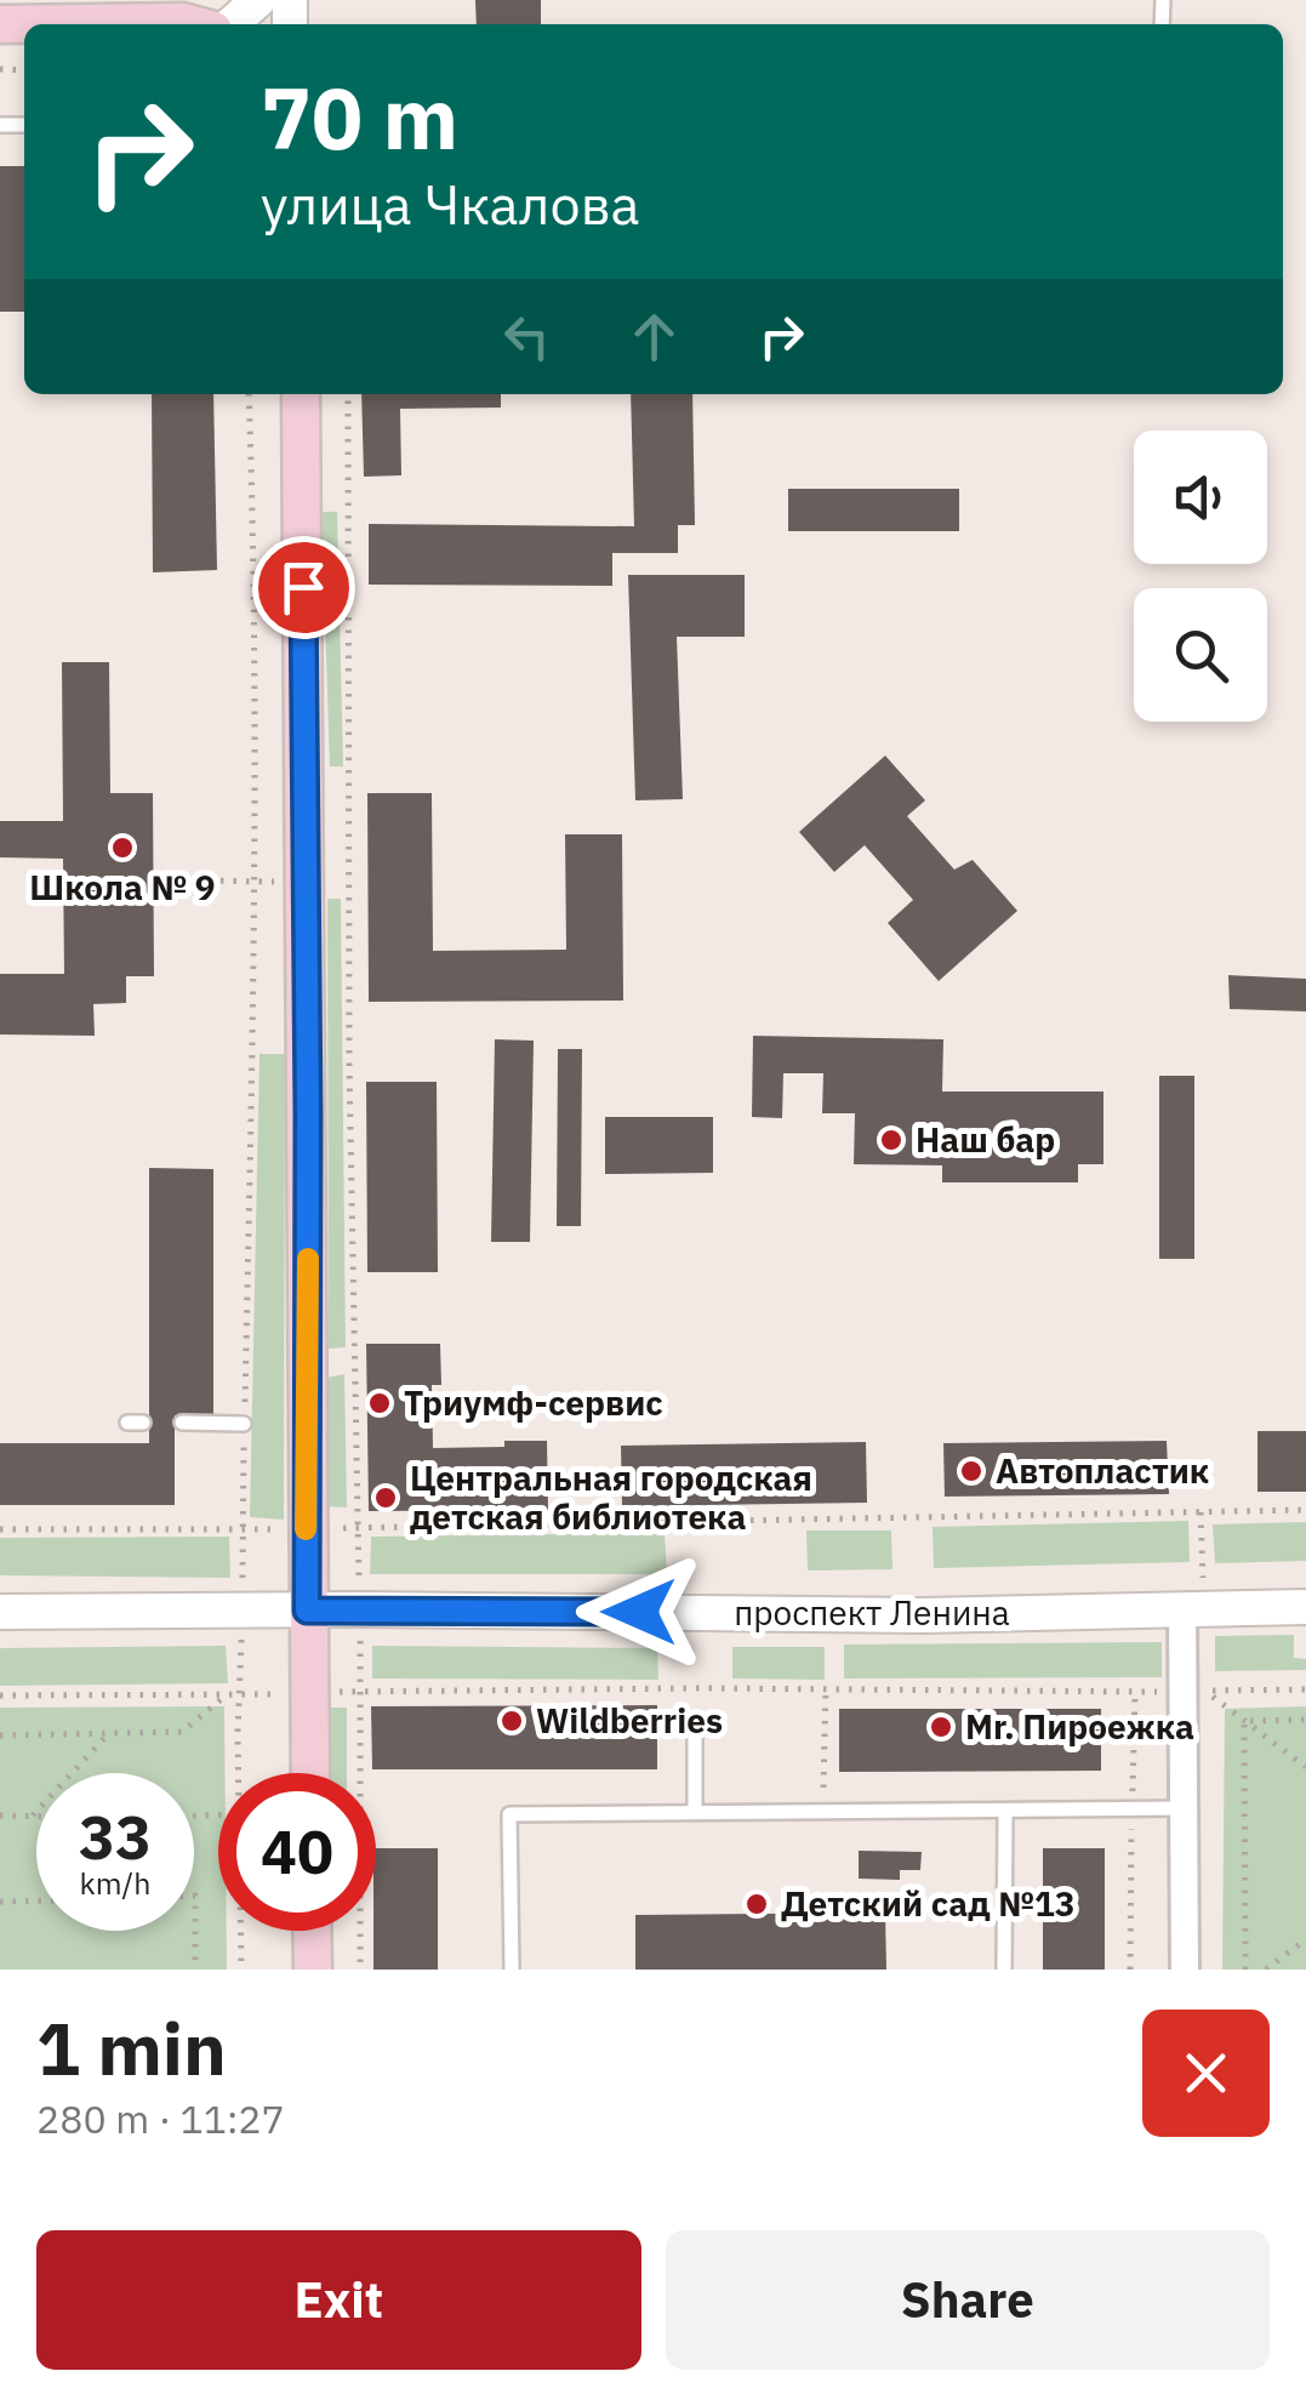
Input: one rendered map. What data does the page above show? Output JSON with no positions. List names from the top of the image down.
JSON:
{
  "streets": {
    "street": ["проспект Ленина"]
  },
  "places": [
    "Школа № 9",
    "Наш бар",
    "Триумф-сервис",
    "Автопластик",
    "Центральная городская детская библиотека",
    "Wildberries",
    "Mr. Пироежка",
    "Детский сад №13"
  ],
  "page": {
    "turn": ["70 m", "улица Чкалова"],
    "speed": "33 km/h",
    "limit": "40",
    "heading": ["1 min", "280 m · 11:27"],
    "buttons": ["Exit", "Share"]
  }
}
